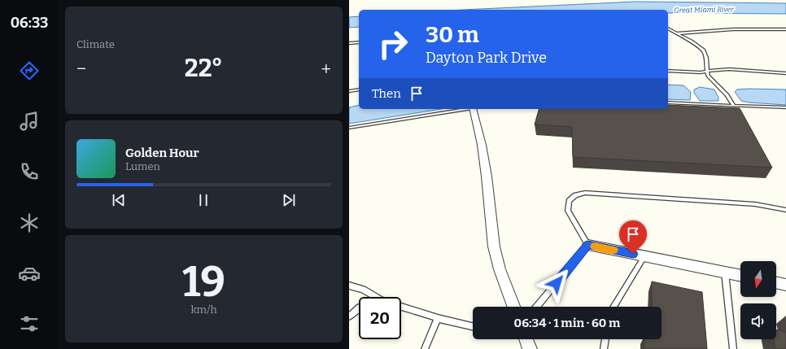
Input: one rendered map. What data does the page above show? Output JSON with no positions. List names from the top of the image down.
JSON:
{
  "water": ["Great Miami River"],
  "north": "bottom",
  "page": {
    "tabs": "06:33",
    "tile": [
      "Climate",
      ["19", "km/h"]
    ],
    "turn": ["30 m", "Dayton Park Drive"],
    "heat": ["−", "22°", "+"],
    "then": "Then",
    "song": ["Golden Hour", "Lumen"],
    "limit": "20",
    "trip": "06:34 · 1 min · 60 m"
  }
}
